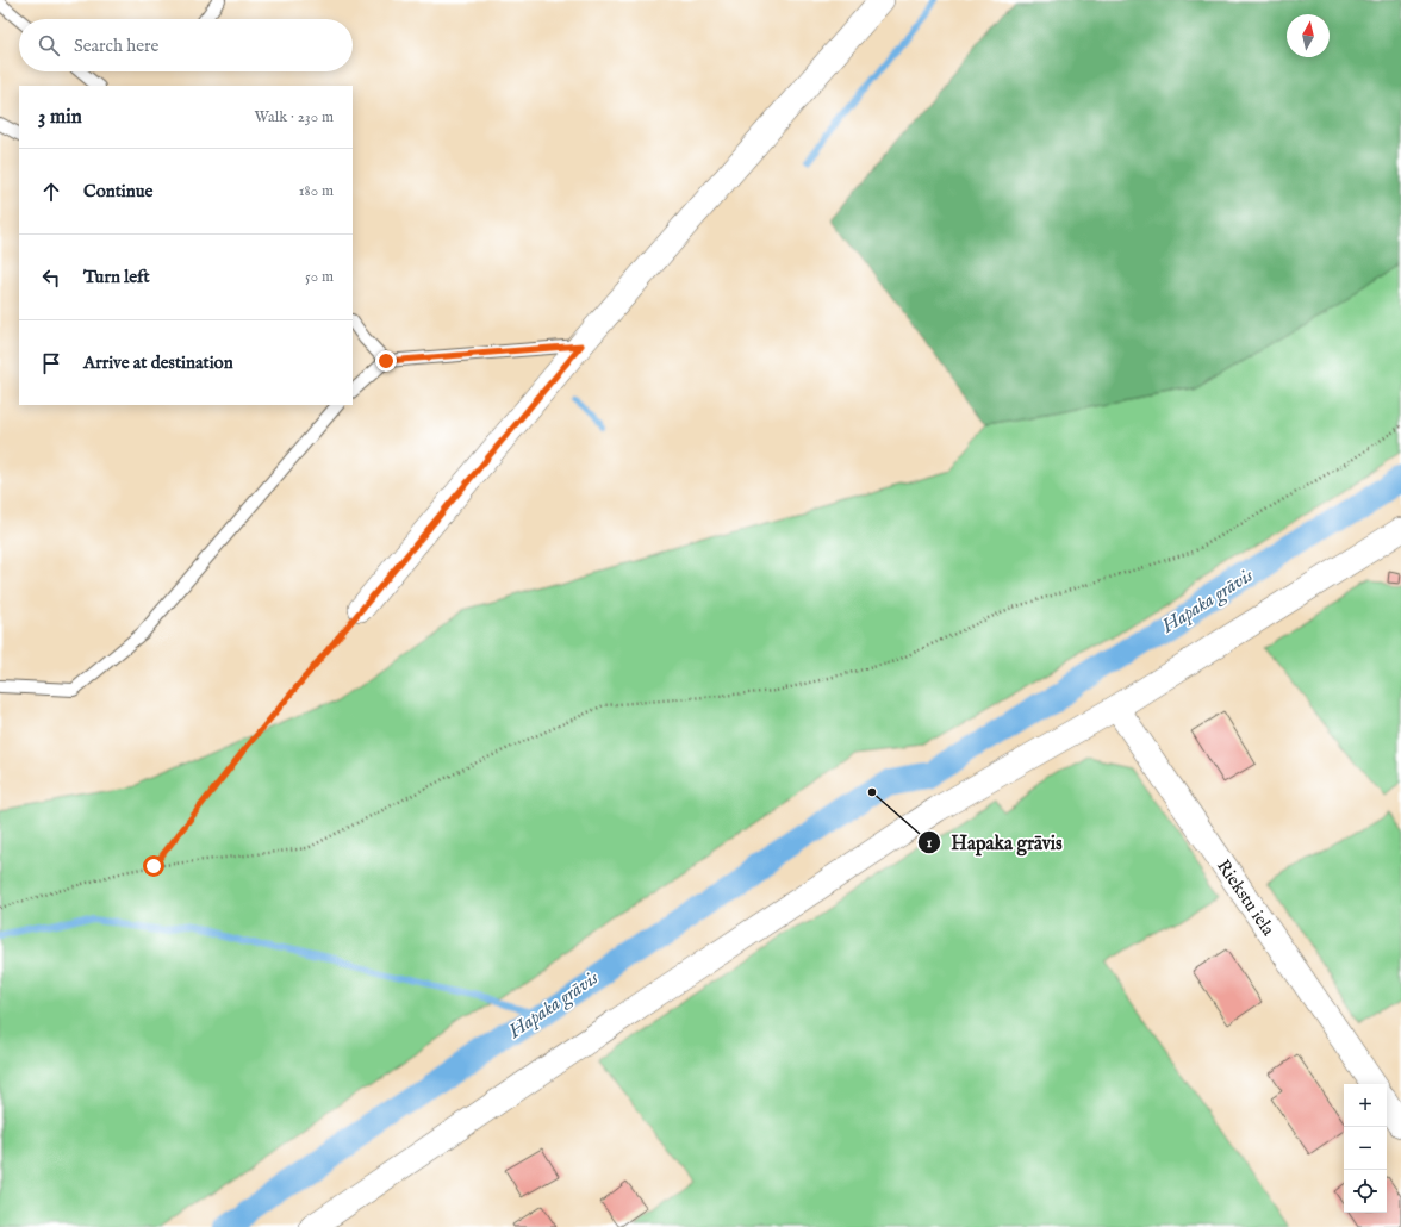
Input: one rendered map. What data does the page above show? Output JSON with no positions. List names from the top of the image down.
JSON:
{
  "streets": {
    "street": ["Riekstu iela"]
  },
  "water": ["Hapaka grāvis"],
  "places": ["Hapaka grāvis"],
  "north": "top",
  "page": {
    "search": "Search here",
    "heading": ["3 min", "Walk · 230 m"],
    "list": [
      ["Continue", "180 m"],
      ["Turn left", "50 m"],
      "Arrive at destination"
    ],
    "map_buttons": ["+", "−"]
  }
}
